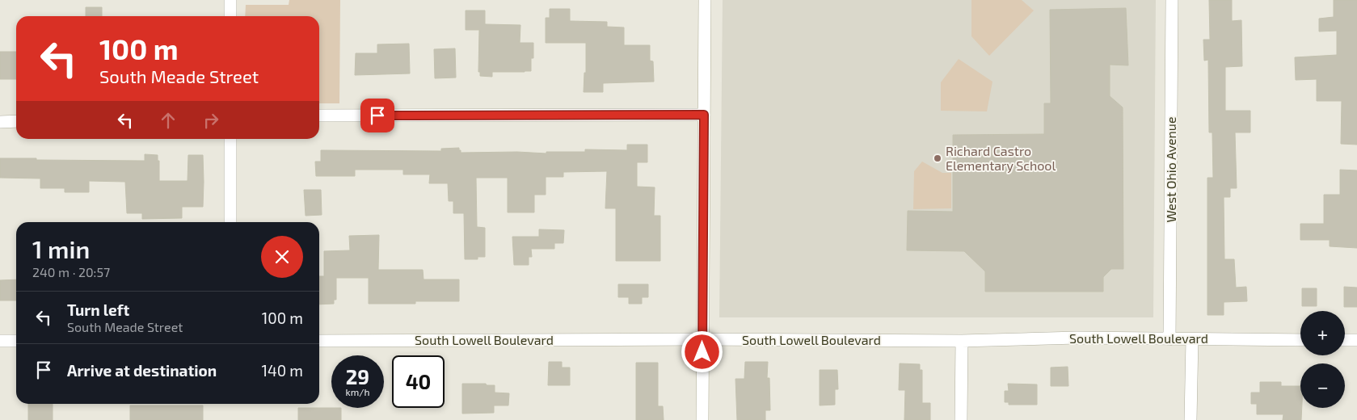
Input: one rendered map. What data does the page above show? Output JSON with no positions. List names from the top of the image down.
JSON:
{
  "streets": {
    "street": ["West Ohio Avenue", "South Lowell Boulevard"]
  },
  "crossings": [
    ["West Ohio Avenue", "South Lowell Boulevard"]
  ],
  "places": ["Richard Castro Elementary School"],
  "page": {
    "turn": ["100 m", "South Meade Street"],
    "heading": ["1 min", "240 m · 20:57"],
    "list": [
      {
        "name": "Turn left",
        "note": "South Meade Street",
        "value": "100 m"
      },
      {
        "name": "Arrive at destination",
        "value": "140 m"
      }
    ],
    "map_buttons": ["+", "−"],
    "speed": "29 km/h",
    "limit": "40"
  }
}
